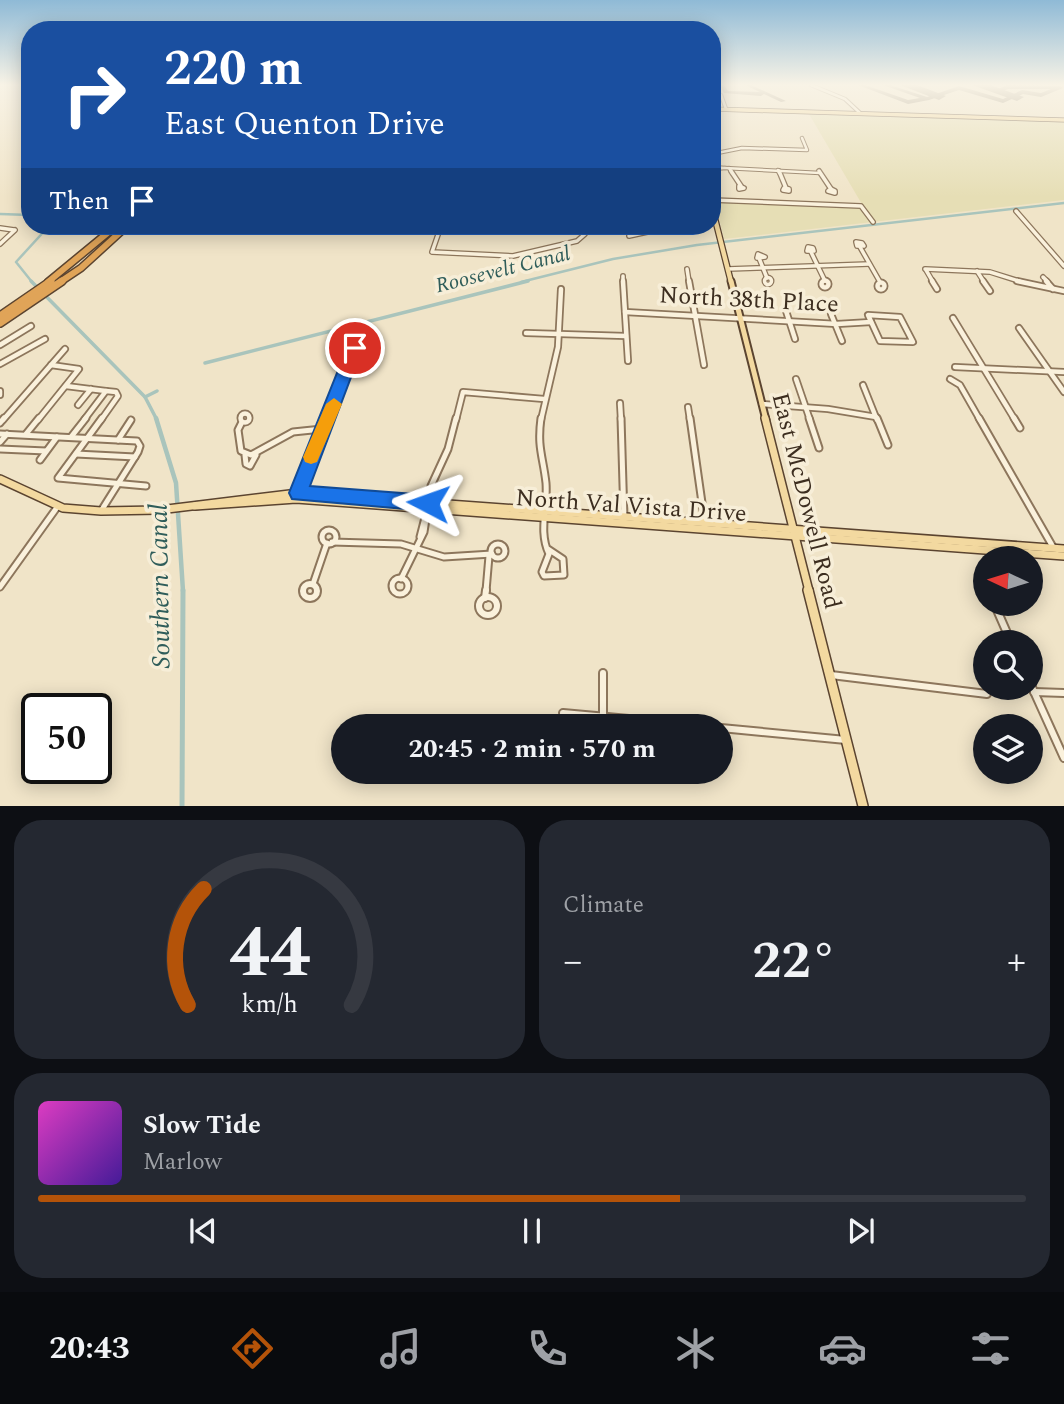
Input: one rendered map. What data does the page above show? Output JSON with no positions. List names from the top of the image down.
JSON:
{
  "streets": {
    "main road": ["East McDowell Road", "North Val Vista Drive"],
    "street": ["North 38th Place"]
  },
  "crossings": [
    ["North 38th Place", "East McDowell Road"],
    ["East McDowell Road", "North Val Vista Drive"]
  ],
  "water": ["Roosevelt Canal", "Southern Canal"],
  "north": "left",
  "page": {
    "turn": ["220 m", "East Quenton Drive"],
    "then": "Then",
    "limit": "50",
    "trip": "20:45 · 2 min · 570 m",
    "tile": "Climate",
    "heat": ["−", "22°", "+"],
    "song": ["Slow Tide", "Marlow"],
    "tabs": "20:43",
    "gauge": ["44", "km/h"]
  }
}
